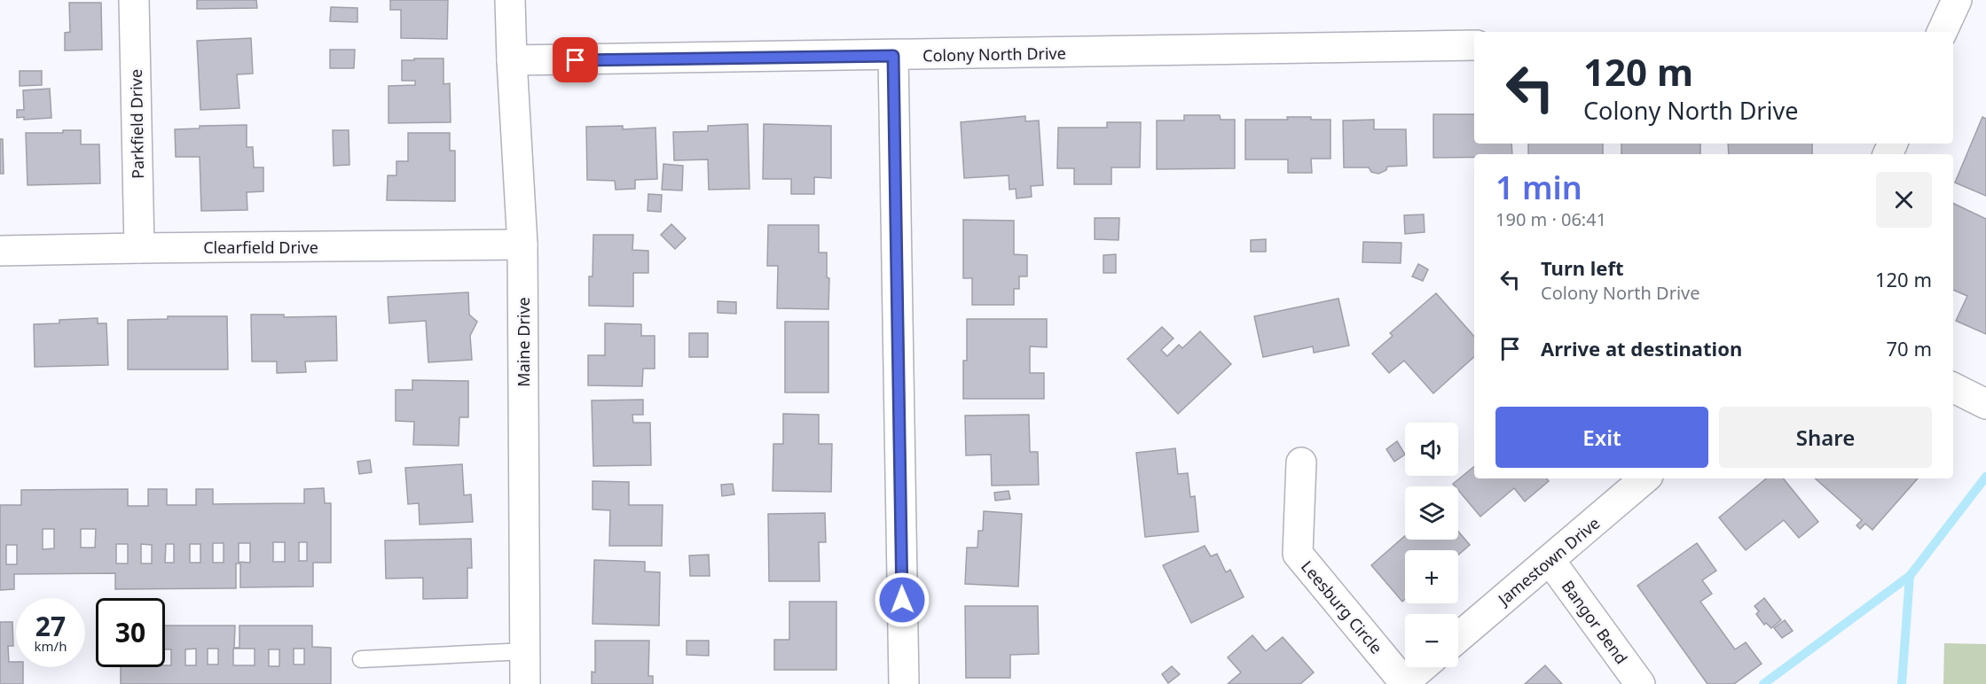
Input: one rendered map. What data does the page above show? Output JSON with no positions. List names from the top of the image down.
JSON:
{
  "streets": {
    "street": [
      "Colony North Drive",
      "Parkfield Drive",
      "Clearfield Drive",
      "Maine Drive",
      "Jamestown Drive",
      "Leesburg Circle",
      "Bangor Bend"
    ]
  },
  "crossings": [
    ["Colony North Drive", "Maine Drive"],
    ["Parkfield Drive", "Clearfield Drive"],
    ["Clearfield Drive", "Maine Drive"],
    ["Jamestown Drive", "Bangor Bend"]
  ],
  "page": {
    "turn": ["120 m", "Colony North Drive"],
    "heading": ["1 min", "190 m · 06:41"],
    "list": [
      {
        "name": "Turn left",
        "note": "Colony North Drive",
        "value": "120 m"
      },
      {
        "name": "Arrive at destination",
        "value": "70 m"
      }
    ],
    "buttons": ["Exit", "Share"],
    "map_buttons": ["+", "−"],
    "speed": "27 km/h",
    "limit": "30"
  }
}
